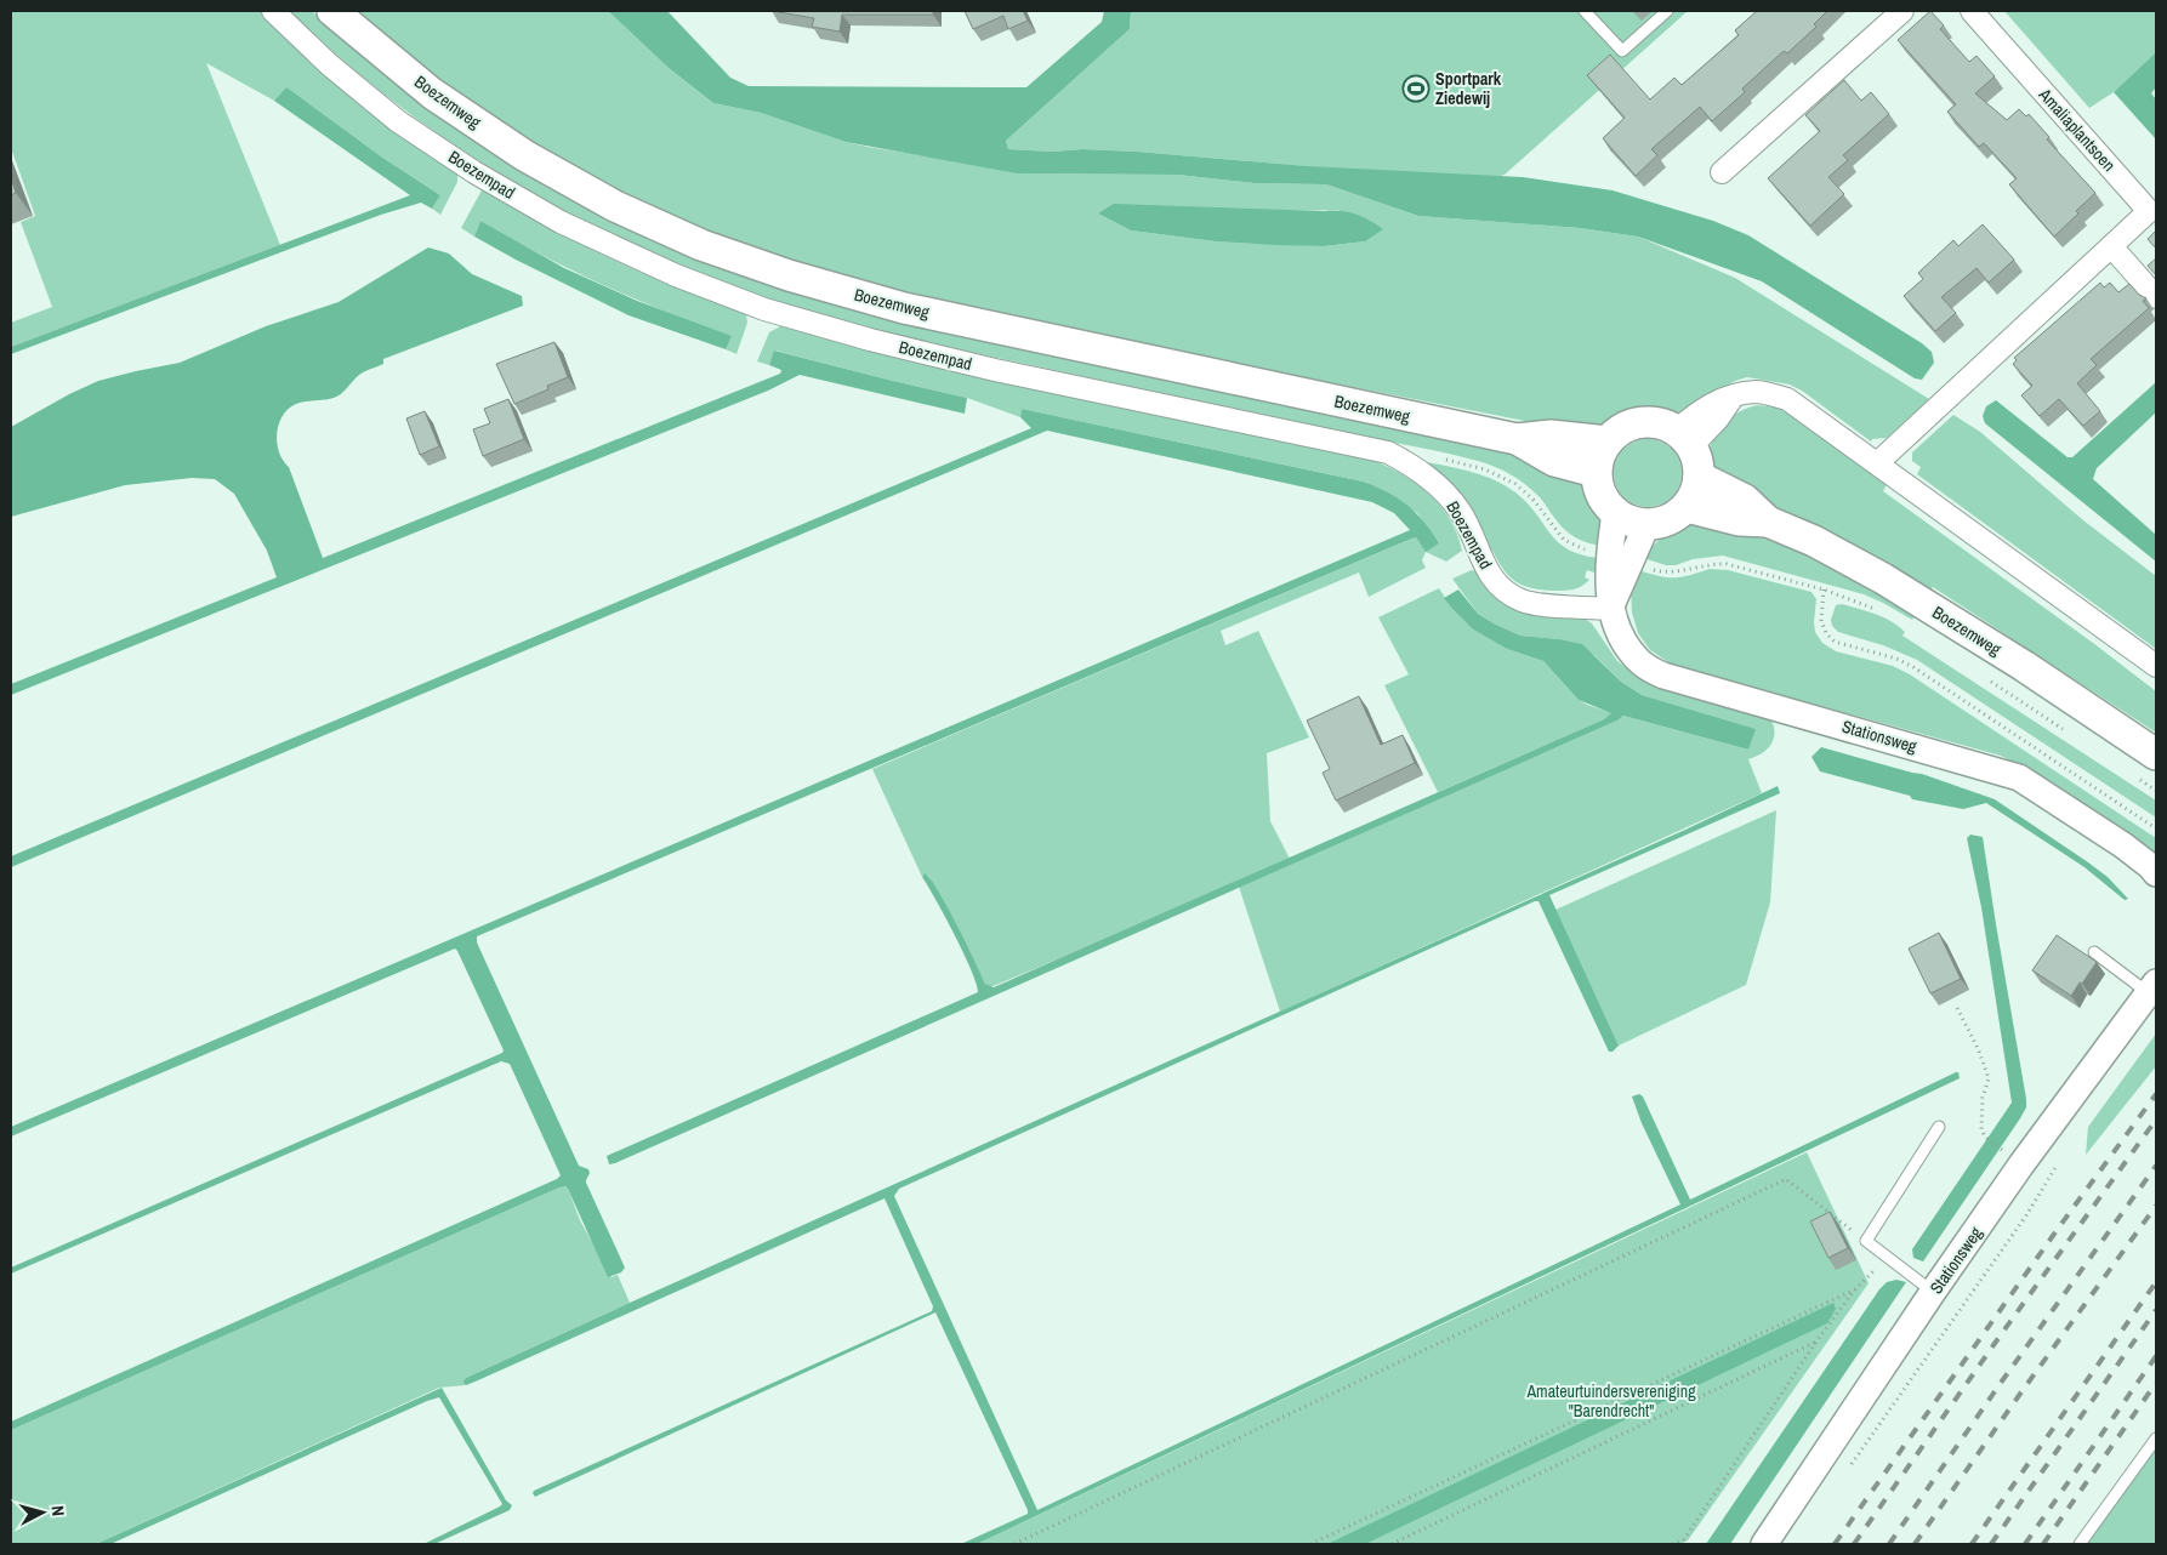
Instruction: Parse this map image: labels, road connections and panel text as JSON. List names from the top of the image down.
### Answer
{
  "streets": {
    "main road": ["Boezemweg"],
    "street": ["Amaliaplantsoen", "Boezempad", "Stationsweg"]
  },
  "crossings": [
    ["Boezemweg", "Stationsweg"],
    ["Boezempad", "Stationsweg"]
  ],
  "parks": ["Amateurtuindersvereniging \"Barendrecht\""],
  "places": {
    "sports": ["Sportpark Ziedewij"]
  },
  "north": "right"
}
